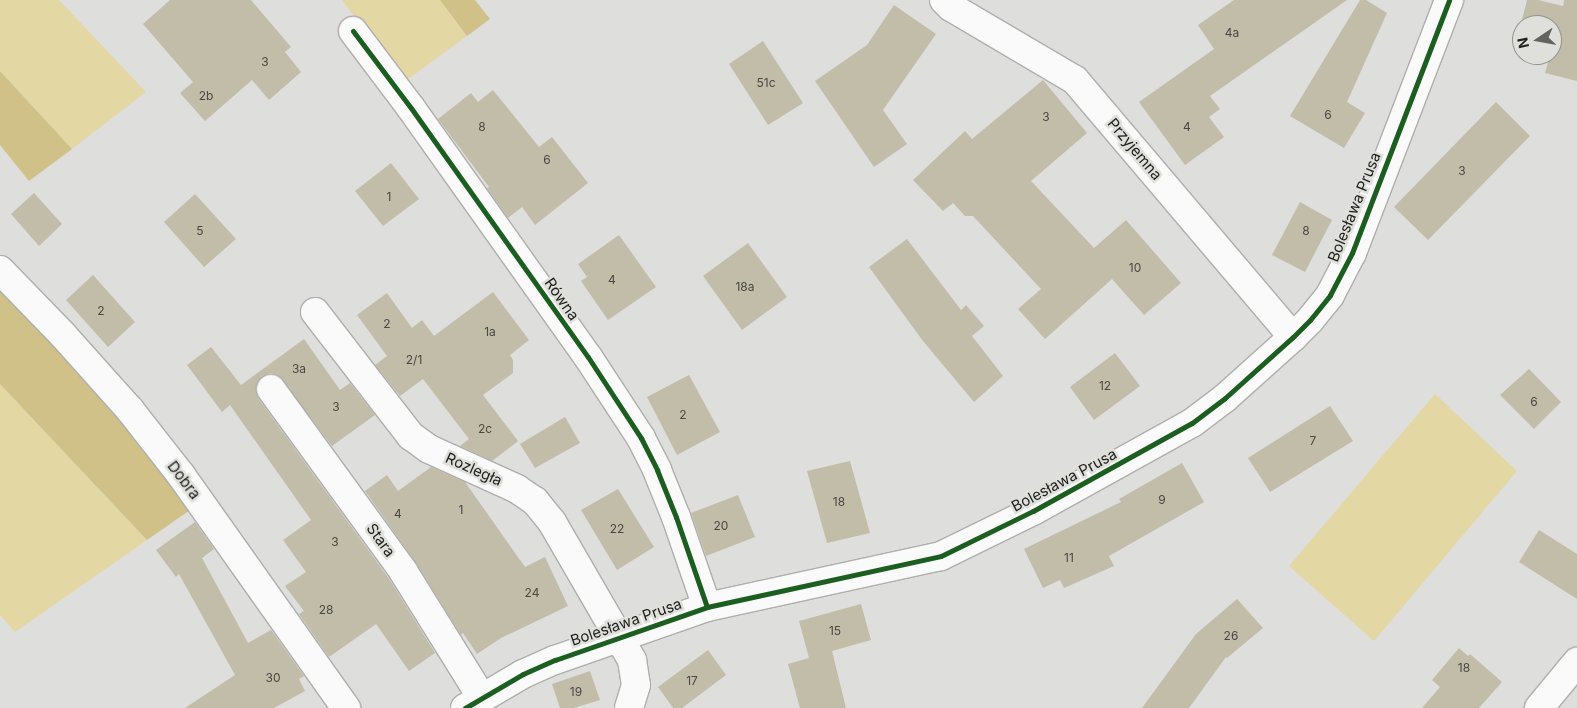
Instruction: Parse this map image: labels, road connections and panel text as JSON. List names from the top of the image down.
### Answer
{
  "streets": {
    "street": [
      "Przyjemna",
      "Bolesława Prusa",
      "Równa",
      "Rozległa",
      "Dobra",
      "Stara"
    ]
  },
  "crossings": [
    ["Przyjemna", "Bolesława Prusa"],
    ["Bolesława Prusa", "Równa"],
    ["Bolesława Prusa", "Rozległa"],
    ["Bolesława Prusa", "Stara"]
  ],
  "house_numbers": [
    "4a",
    "3",
    "51c",
    "2b",
    "6",
    "3",
    "8",
    "4",
    "6",
    "3",
    "1",
    "5",
    "8",
    "10",
    "4",
    "18a",
    "2",
    "2",
    "1a",
    "2/1",
    "3a",
    "12",
    "6",
    "3",
    "2",
    "2c",
    "7",
    "9",
    "18",
    "1",
    "4",
    "20",
    "22",
    "3",
    "11",
    "24",
    "28",
    "15",
    "26",
    "18",
    "30",
    "17",
    "19"
  ],
  "north": "left"
}
